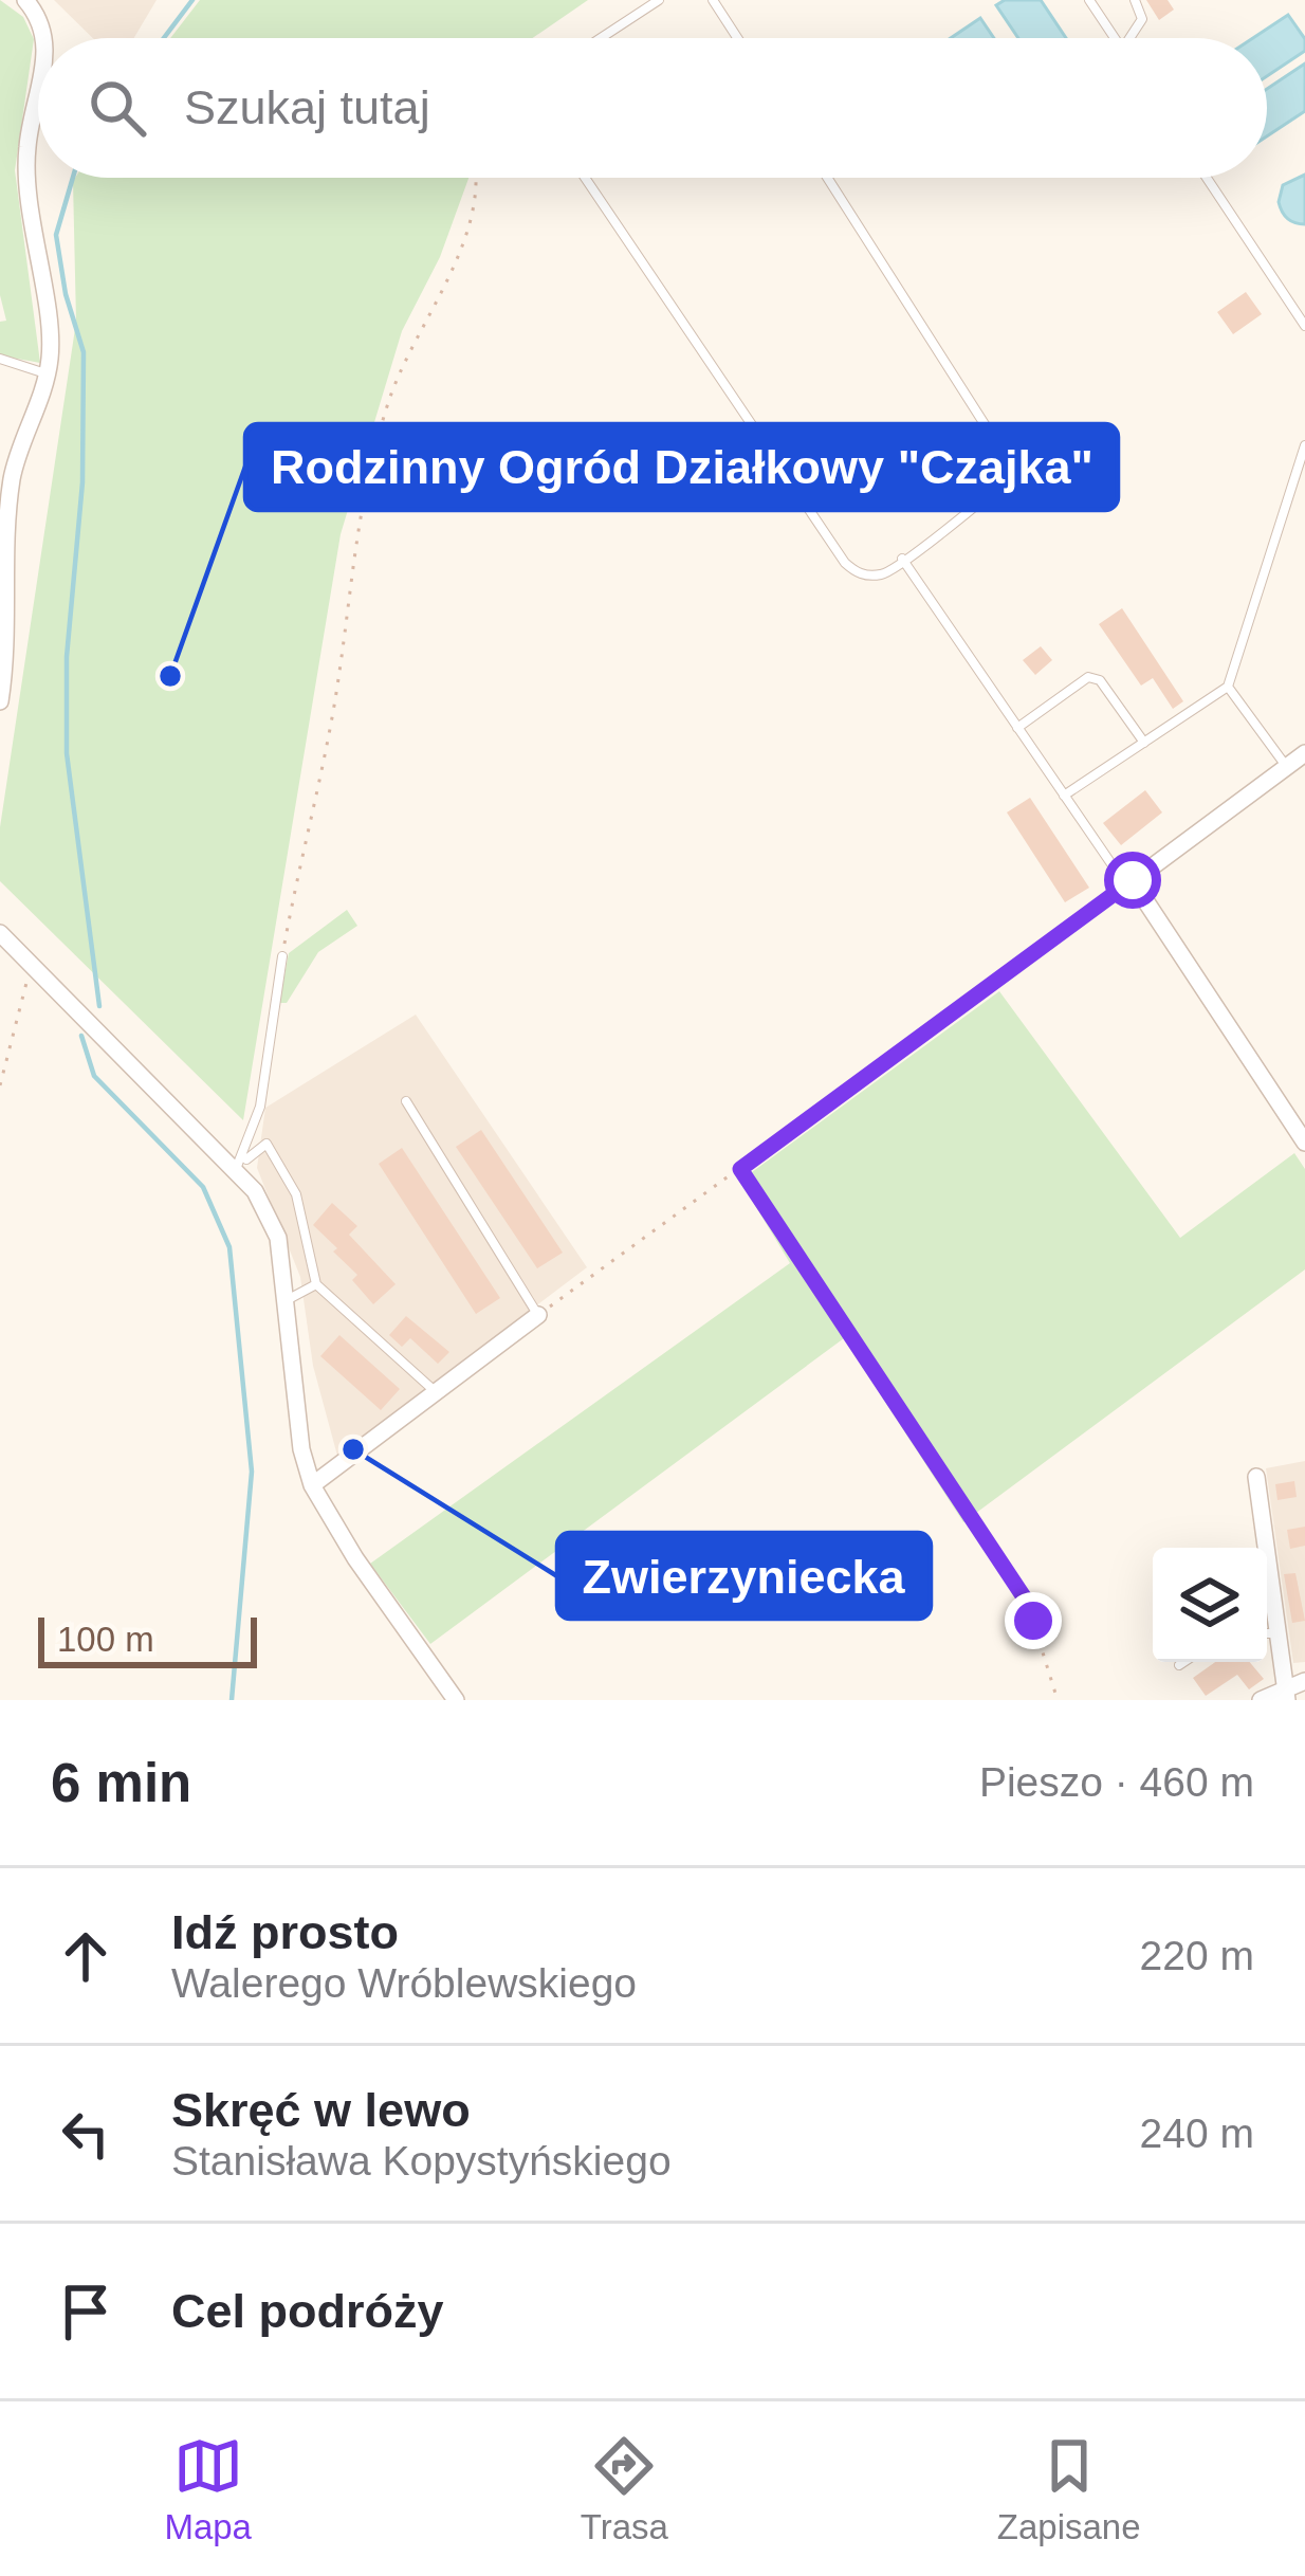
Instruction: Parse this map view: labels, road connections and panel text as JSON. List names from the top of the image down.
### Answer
{
  "places": ["Rodzinny Ogród Działkowy \"Czajka\"", "Zwierzyniecka"],
  "scale_bar": "100 m",
  "page": {
    "search": "Szukaj tutaj",
    "scale": "100 m",
    "heading": ["6 min", "Pieszo · 460 m"],
    "list": [
      ["Idź prosto", "Walerego Wróblewskiego", "220 m"],
      ["Skręć w lewo", "Stanisława Kopystyńskiego", "240 m"],
      "Cel podróży"
    ],
    "nav": ["Mapa", "Trasa", "Zapisane"]
  }
}
